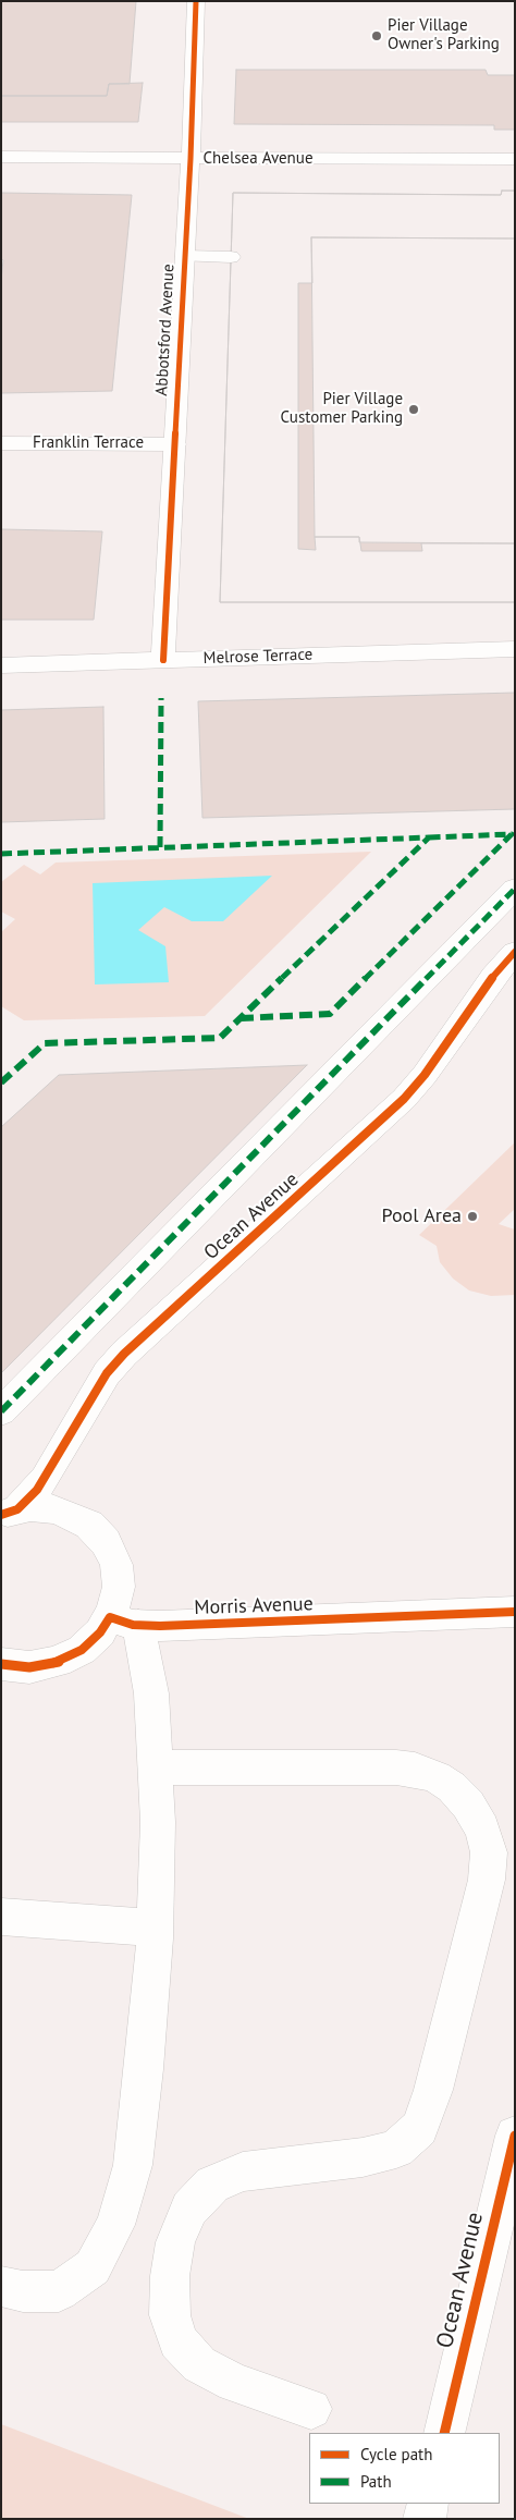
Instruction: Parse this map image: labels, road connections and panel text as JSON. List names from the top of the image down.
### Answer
{
  "streets": {
    "street": [
      "Chelsea Avenue",
      "Abbotsford Avenue",
      "Franklin Terrace",
      "Melrose Terrace",
      "Ocean Avenue",
      "Morris Avenue"
    ]
  },
  "crossings": [
    ["Chelsea Avenue", "Abbotsford Avenue"],
    ["Abbotsford Avenue", "Franklin Terrace"],
    ["Abbotsford Avenue", "Melrose Terrace"]
  ],
  "places": ["Pier Village Owner's Parking", "Pier Village Customer Parking", "Pool Area"],
  "legend": ["Cycle path", "Path"]
}
